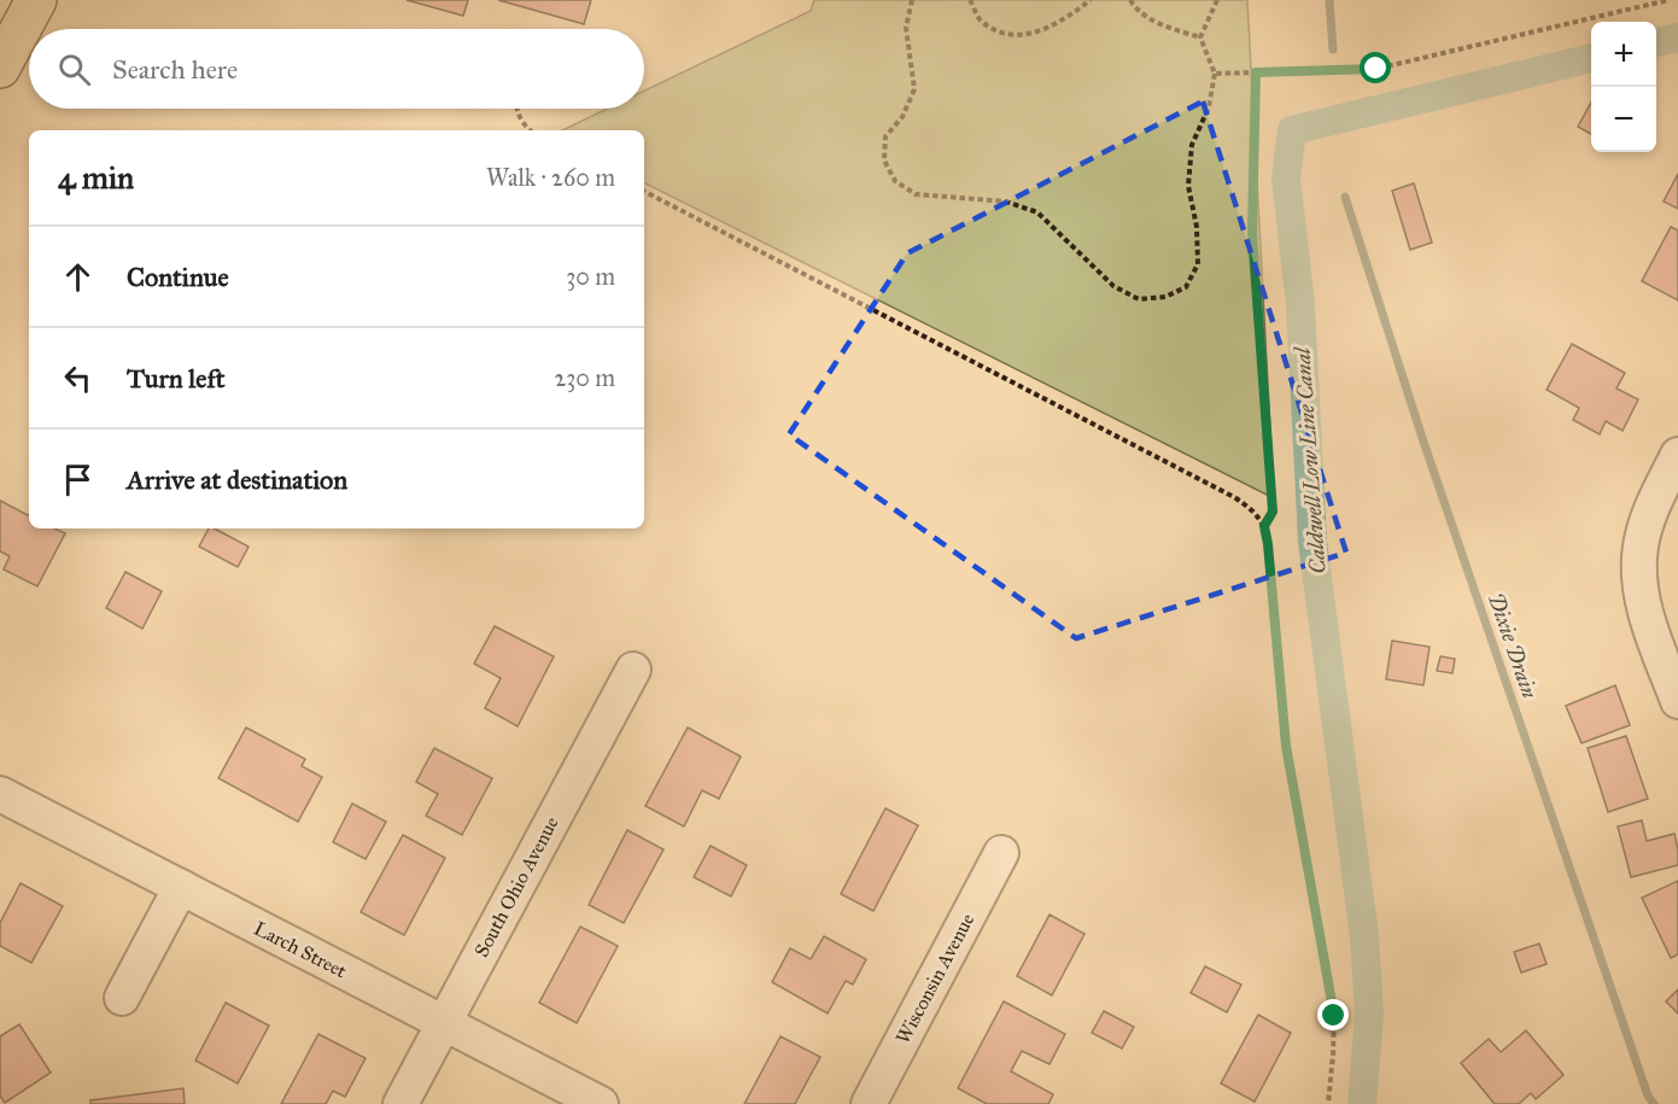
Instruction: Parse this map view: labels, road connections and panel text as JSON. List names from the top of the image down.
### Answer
{
  "streets": {
    "street": ["South Ohio Avenue", "Larch Street", "Wisconsin Avenue"]
  },
  "crossings": [
    ["South Ohio Avenue", "Larch Street"]
  ],
  "water": ["Caldwell Low Line Canal", "Dixie Drain"],
  "page": {
    "map_buttons": ["+", "−"],
    "search": "Search here",
    "heading": ["4 min", "Walk · 260 m"],
    "list": [
      ["Continue", "30 m"],
      ["Turn left", "230 m"],
      "Arrive at destination"
    ]
  }
}
